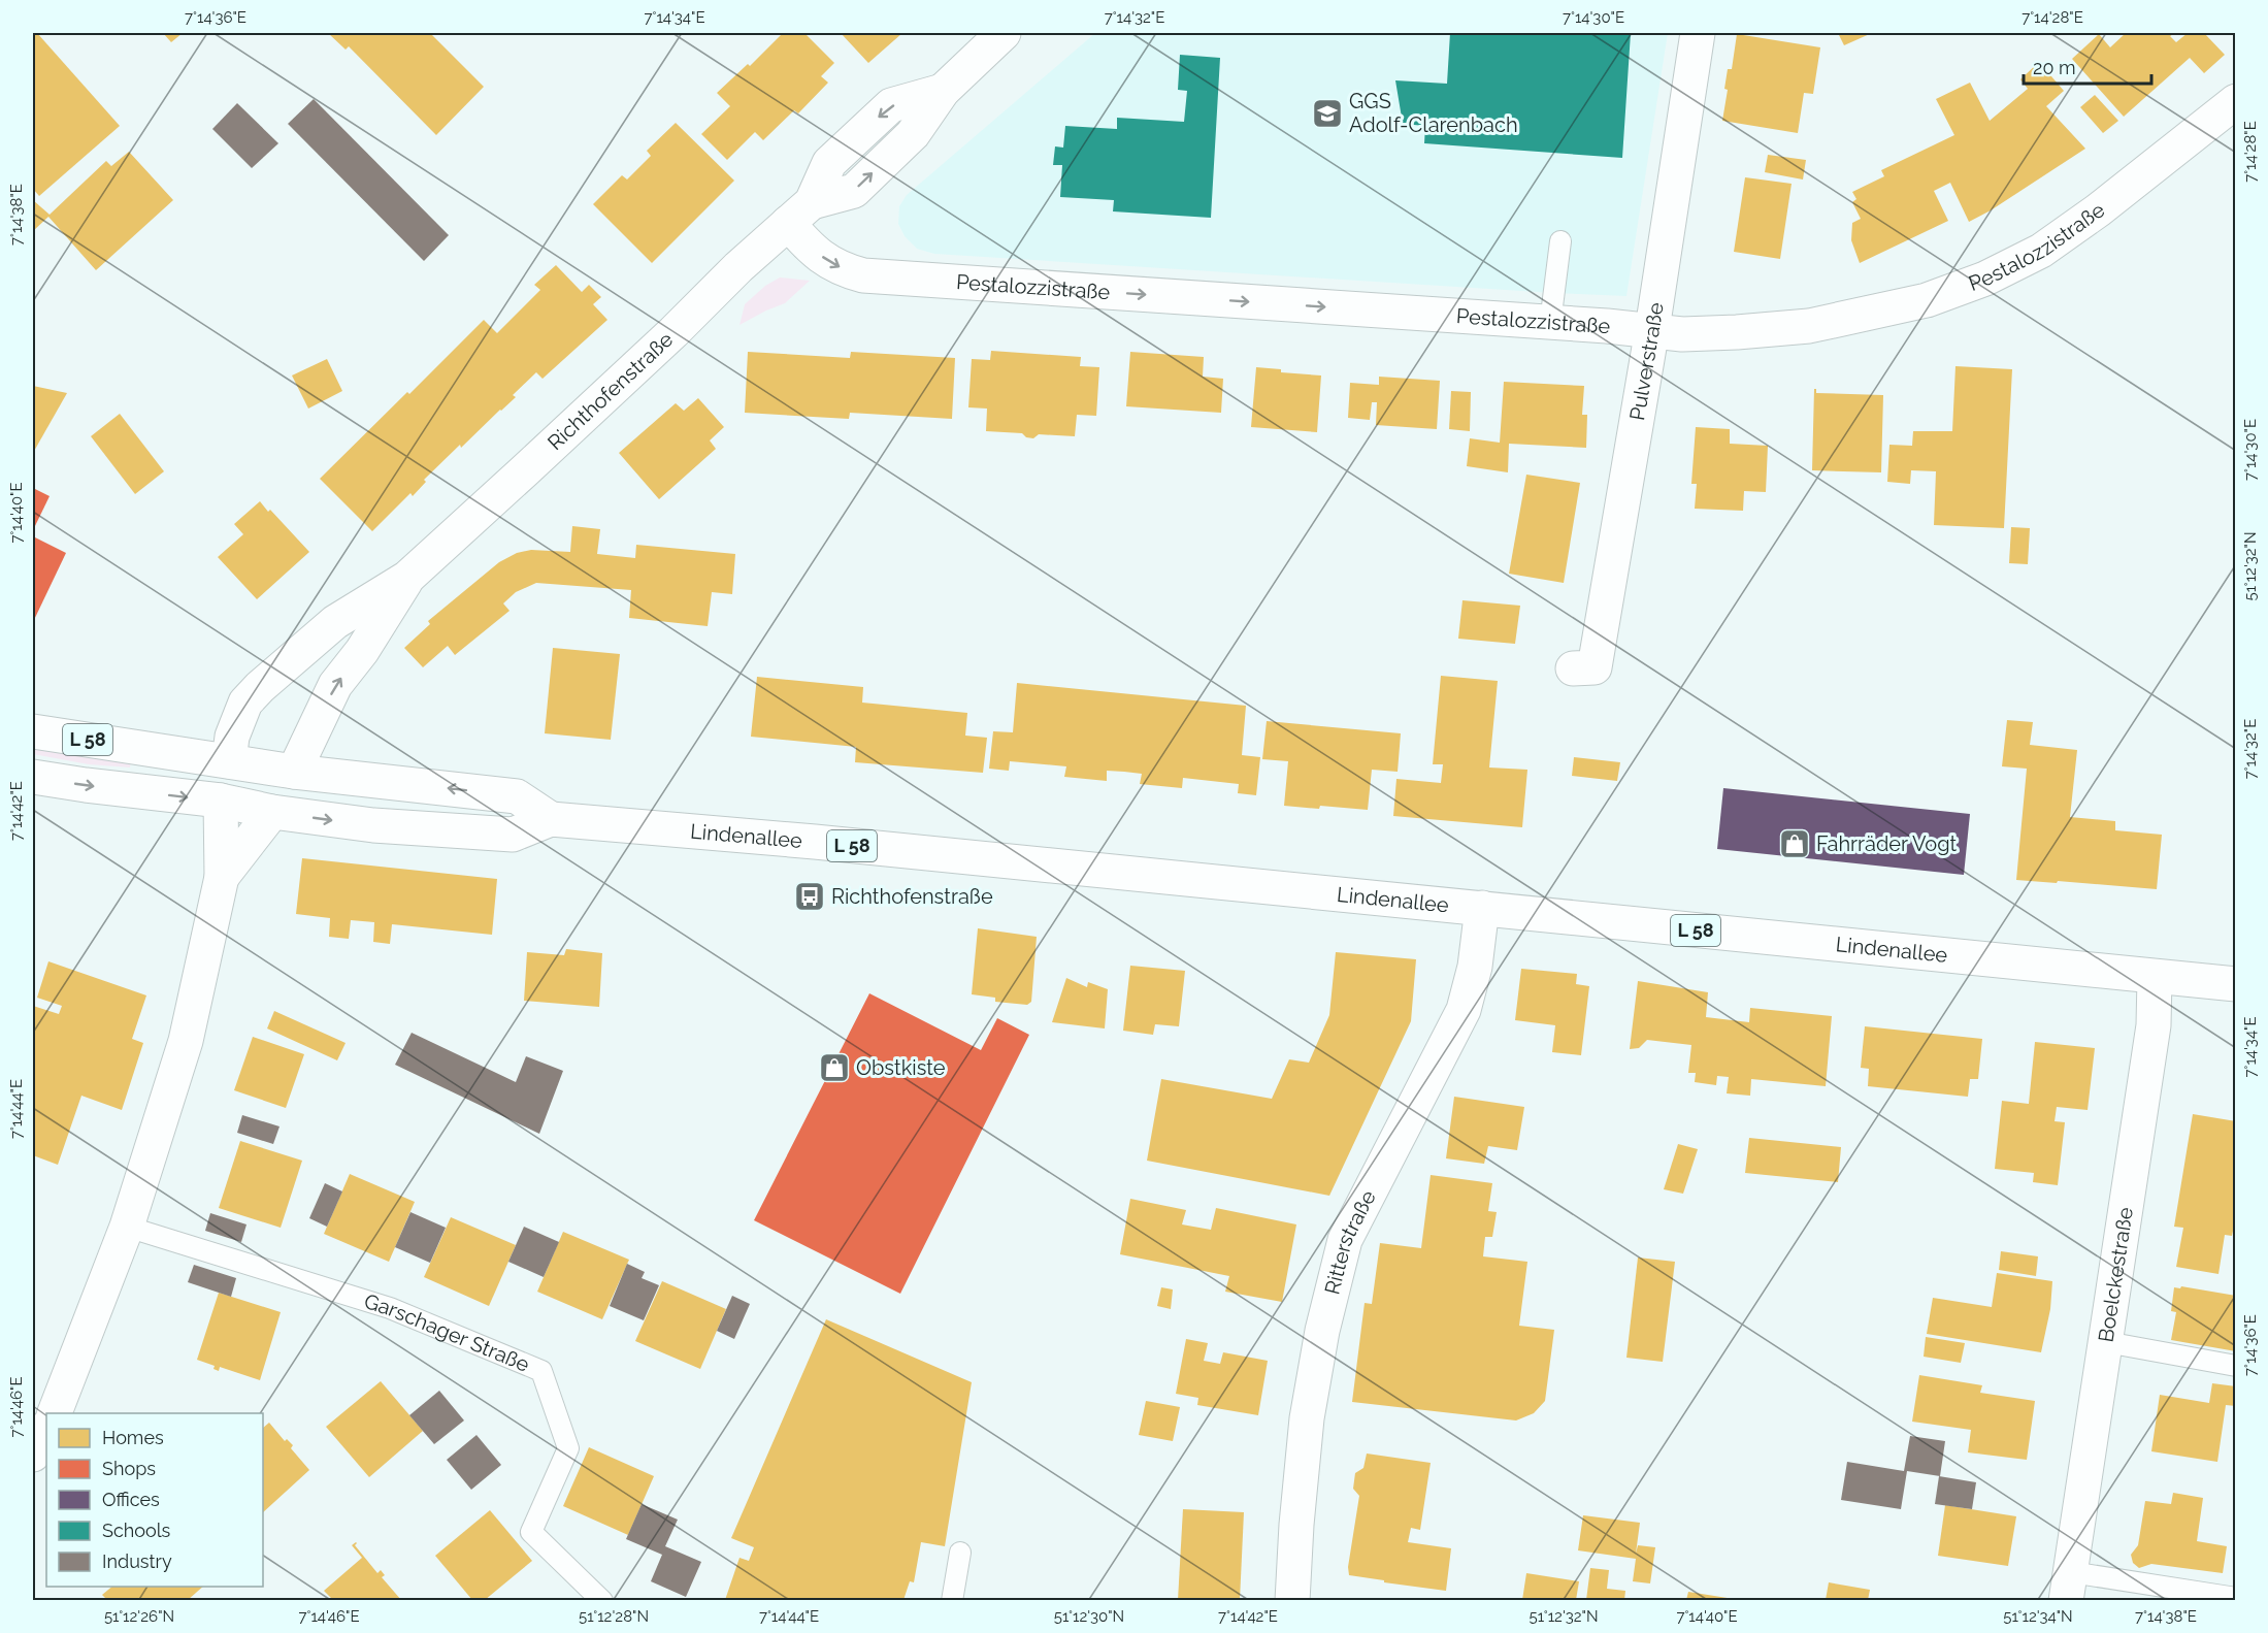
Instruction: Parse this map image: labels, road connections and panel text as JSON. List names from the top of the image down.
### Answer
{
  "streets": {
    "street": [
      "Pestalozzistraße",
      "Pulverstraße",
      "Richthofenstraße",
      "L 58",
      "Lindenallee",
      "Ritterstraße",
      "Boelckestraße"
    ],
    "lane": ["Garschager Straße"]
  },
  "crossings": [
    ["Pestalozzistraße", "Pulverstraße"],
    ["Pestalozzistraße", "Richthofenstraße"],
    ["Richthofenstraße", "L 58"],
    ["Richthofenstraße", "Lindenallee"],
    ["L 58", "Lindenallee"],
    ["Lindenallee", "Ritterstraße"],
    ["Lindenallee", "Boelckestraße"]
  ],
  "one_way": ["Pestalozzistraße"],
  "places": {
    "school or university": ["GGS Adolf-Clarenbach"],
    "shop": ["Fahrräder Vogt", "Obstkiste"],
    "bus stop": ["Richthofenstraße"]
  },
  "legend": [
    "Homes",
    "Shops",
    "Offices",
    "Schools",
    "Industry"
  ],
  "scale_bar": "20 m",
  "coordinates": [
    "7°14'36\"E",
    "7°14'34\"E",
    "7°14'32\"E",
    "7°14'30\"E",
    "7°14'28\"E",
    "7°14'38\"E",
    "7°14'40\"E",
    "51°12'32\"N",
    "7°14'42\"E",
    "7°14'44\"E",
    "7°14'46\"E",
    "51°12'26\"N",
    "51°12'28\"N",
    "51°12'30\"N",
    "51°12'34\"N"
  ]
}
